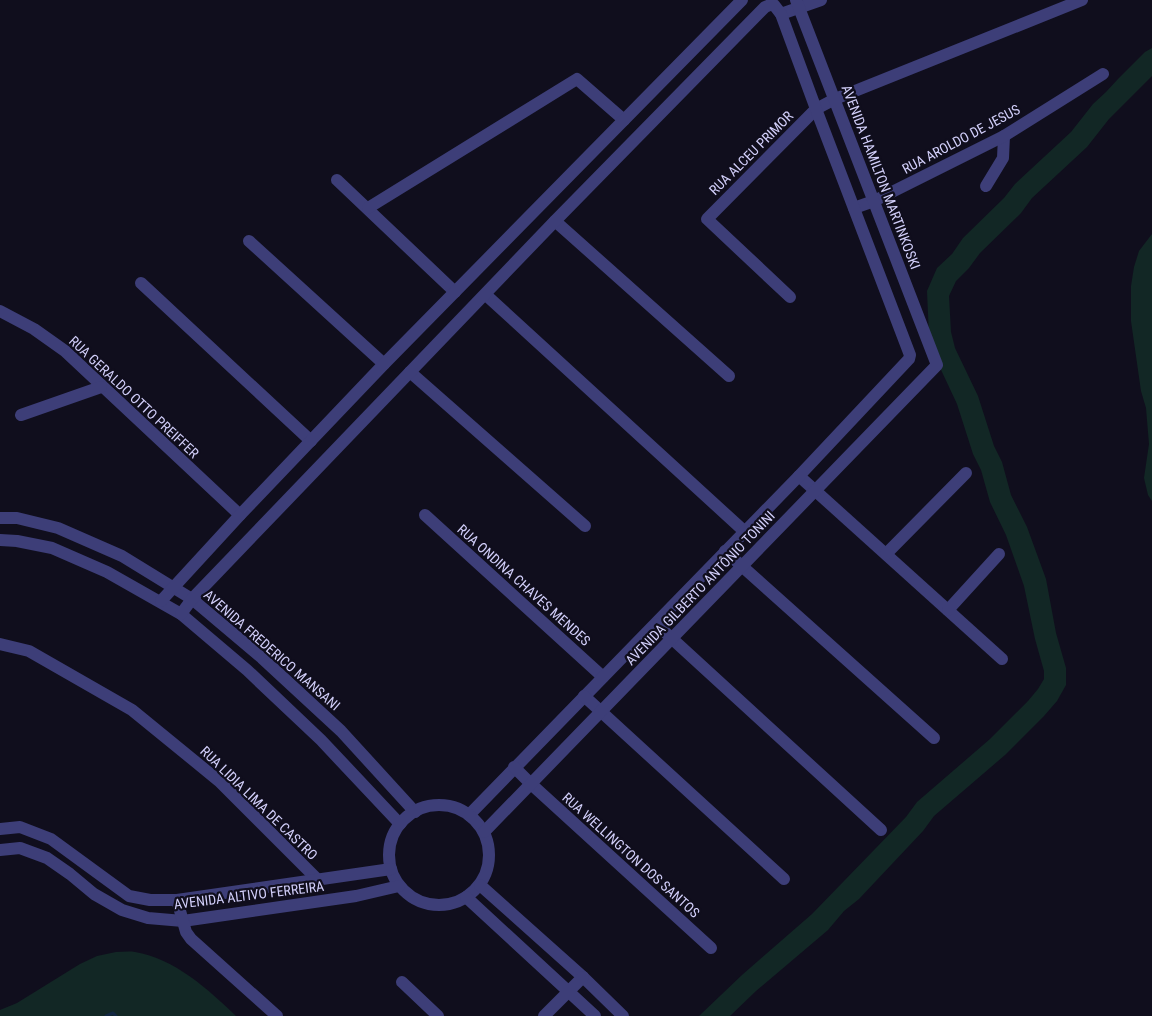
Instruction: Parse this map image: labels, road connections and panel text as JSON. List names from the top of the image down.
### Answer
{
  "streets": {
    "street": [
      "RUA AROLDO DE JESUS",
      "RUA ALCEU PRIMOR",
      "AVENIDA HAMILTON MARTINKOSKI",
      "RUA GERALDO OTTO PREIFFER",
      "RUA ONDINA CHAVES MENDES",
      "AVENIDA GILBERTO ANTÔNIO TONINI",
      "AVENIDA FREDERICO MANSANI",
      "RUA LIDIA LIMA DE CASTRO",
      "RUA WELLINGTON DOS SANTOS",
      "AVENIDA ALTIVO FERREIRA"
    ]
  },
  "crossings": [
    ["RUA AROLDO DE JESUS", "AVENIDA HAMILTON MARTINKOSKI"],
    ["RUA AROLDO DE JESUS", "AVENIDA GILBERTO ANTÔNIO TONINI"],
    ["RUA ALCEU PRIMOR", "AVENIDA HAMILTON MARTINKOSKI"],
    ["AVENIDA HAMILTON MARTINKOSKI", "AVENIDA GILBERTO ANTÔNIO TONINI"],
    ["RUA ONDINA CHAVES MENDES", "AVENIDA GILBERTO ANTÔNIO TONINI"],
    ["AVENIDA GILBERTO ANTÔNIO TONINI", "AVENIDA FREDERICO MANSANI"],
    ["AVENIDA GILBERTO ANTÔNIO TONINI", "RUA WELLINGTON DOS SANTOS"],
    ["AVENIDA GILBERTO ANTÔNIO TONINI", "AVENIDA ALTIVO FERREIRA"],
    ["AVENIDA FREDERICO MANSANI", "AVENIDA ALTIVO FERREIRA"],
    ["RUA LIDIA LIMA DE CASTRO", "AVENIDA ALTIVO FERREIRA"]
  ]
}
